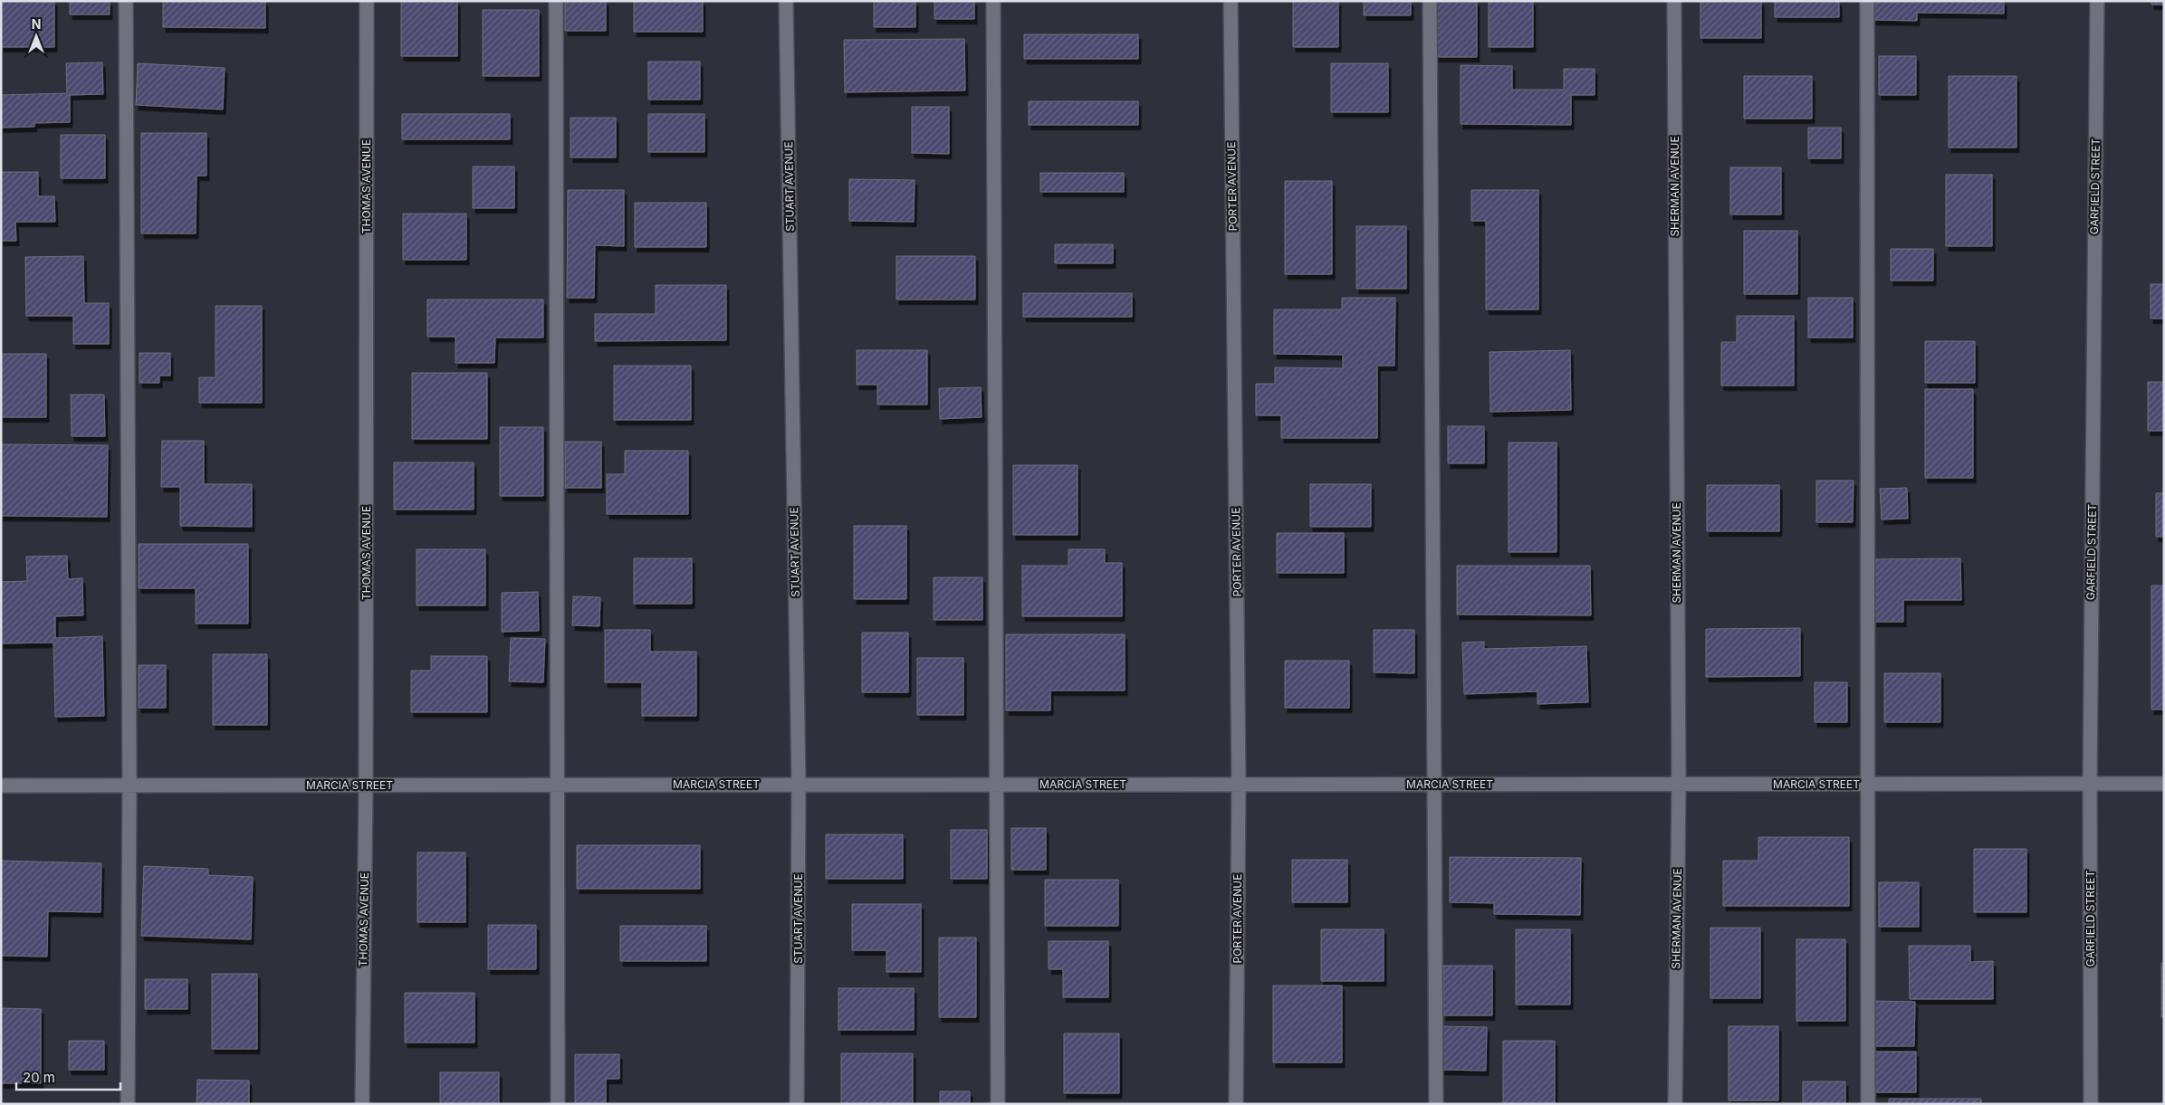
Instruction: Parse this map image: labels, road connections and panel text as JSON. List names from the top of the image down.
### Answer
{
  "streets": {
    "street": [
      "THOMAS AVENUE",
      "STUART AVENUE",
      "PORTER AVENUE",
      "SHERMAN AVENUE",
      "GARFIELD STREET",
      "MARCIA STREET"
    ]
  },
  "crossings": [
    ["THOMAS AVENUE", "MARCIA STREET"],
    ["STUART AVENUE", "MARCIA STREET"],
    ["PORTER AVENUE", "MARCIA STREET"],
    ["SHERMAN AVENUE", "MARCIA STREET"],
    ["GARFIELD STREET", "MARCIA STREET"]
  ],
  "scale_bar": "20 m",
  "north": "top"
}
